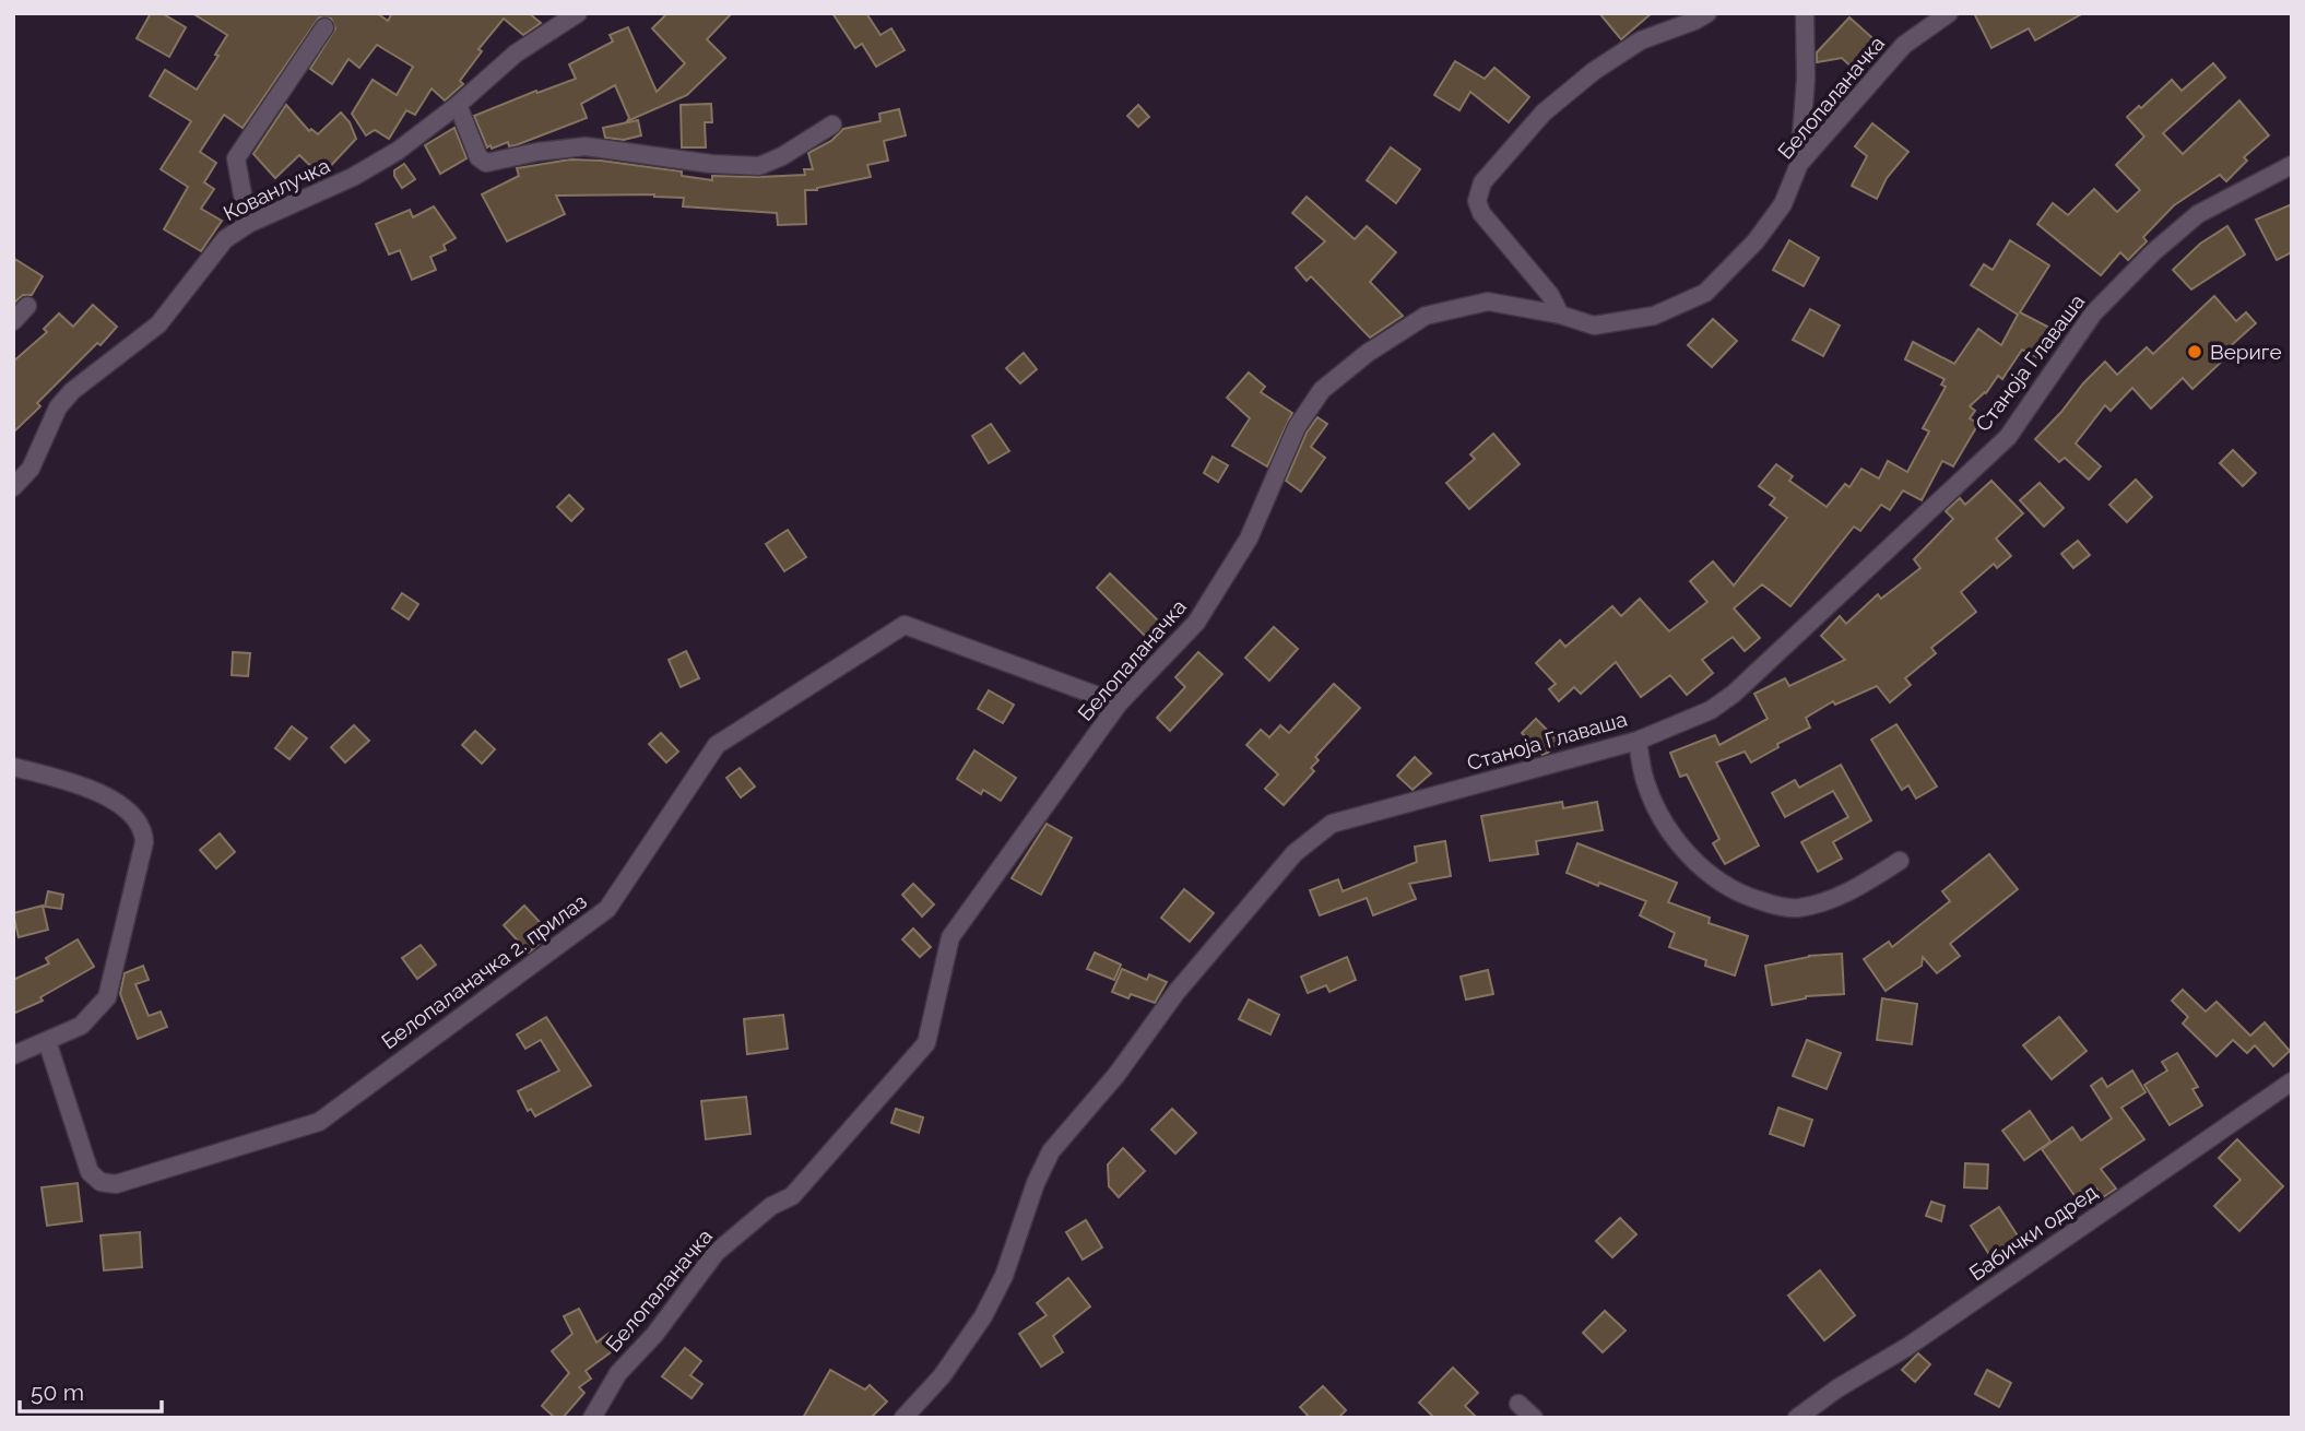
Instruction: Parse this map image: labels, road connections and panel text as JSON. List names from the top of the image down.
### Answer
{
  "streets": {
    "street": [
      "Белопаланачка",
      "Кованлучка",
      "Станоја Главаша",
      "Белопаланачка 2. прилаз",
      "Бабички одред"
    ]
  },
  "crossings": [
    ["Белопаланачка", "Белопаланачка 2. прилаз"]
  ],
  "places": ["Вериге"],
  "scale_bar": "50 m"
}
